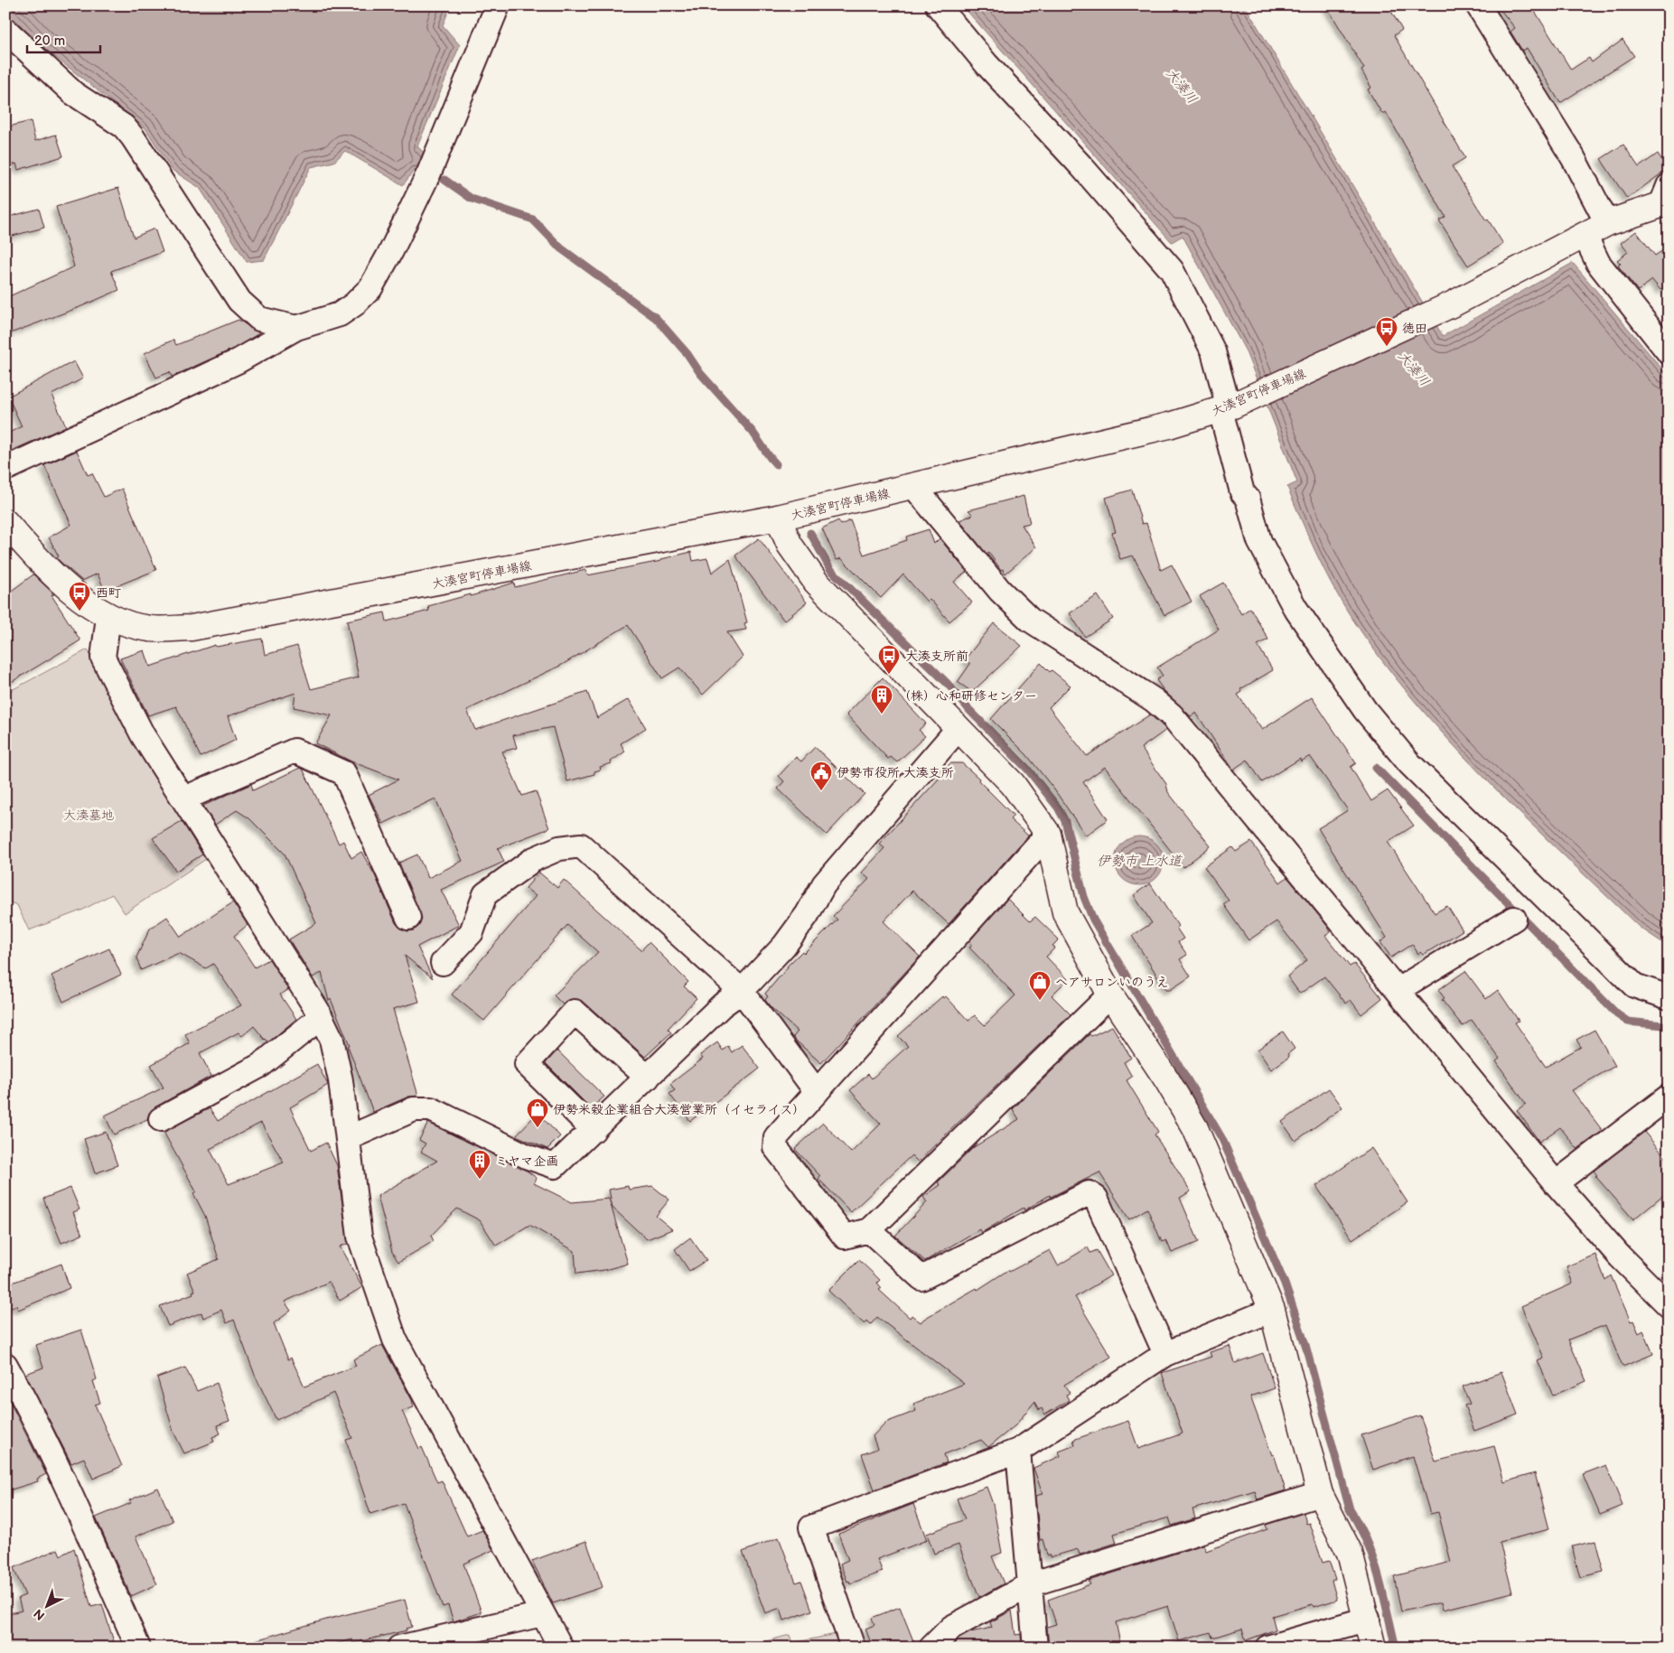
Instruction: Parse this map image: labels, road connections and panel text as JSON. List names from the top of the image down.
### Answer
{
  "streets": {
    "main road": ["大湊宮町停車場線"]
  },
  "water": ["大湊川", "伊勢市 上水道"],
  "parks": ["大湊墓地"],
  "places": {
    "bus stop": ["徳田", "西町", "大湊支所前"],
    "building": ["（株）心和研修センター", "ミヤマ企画"],
    "public building": ["伊勢市役所 大湊支所"],
    "shop": ["ヘアサロンいのうえ", "伊勢米穀企業組合大湊営業所（イセライス）"]
  },
  "scale_bar": "20 m",
  "north": "bottom left"
}
